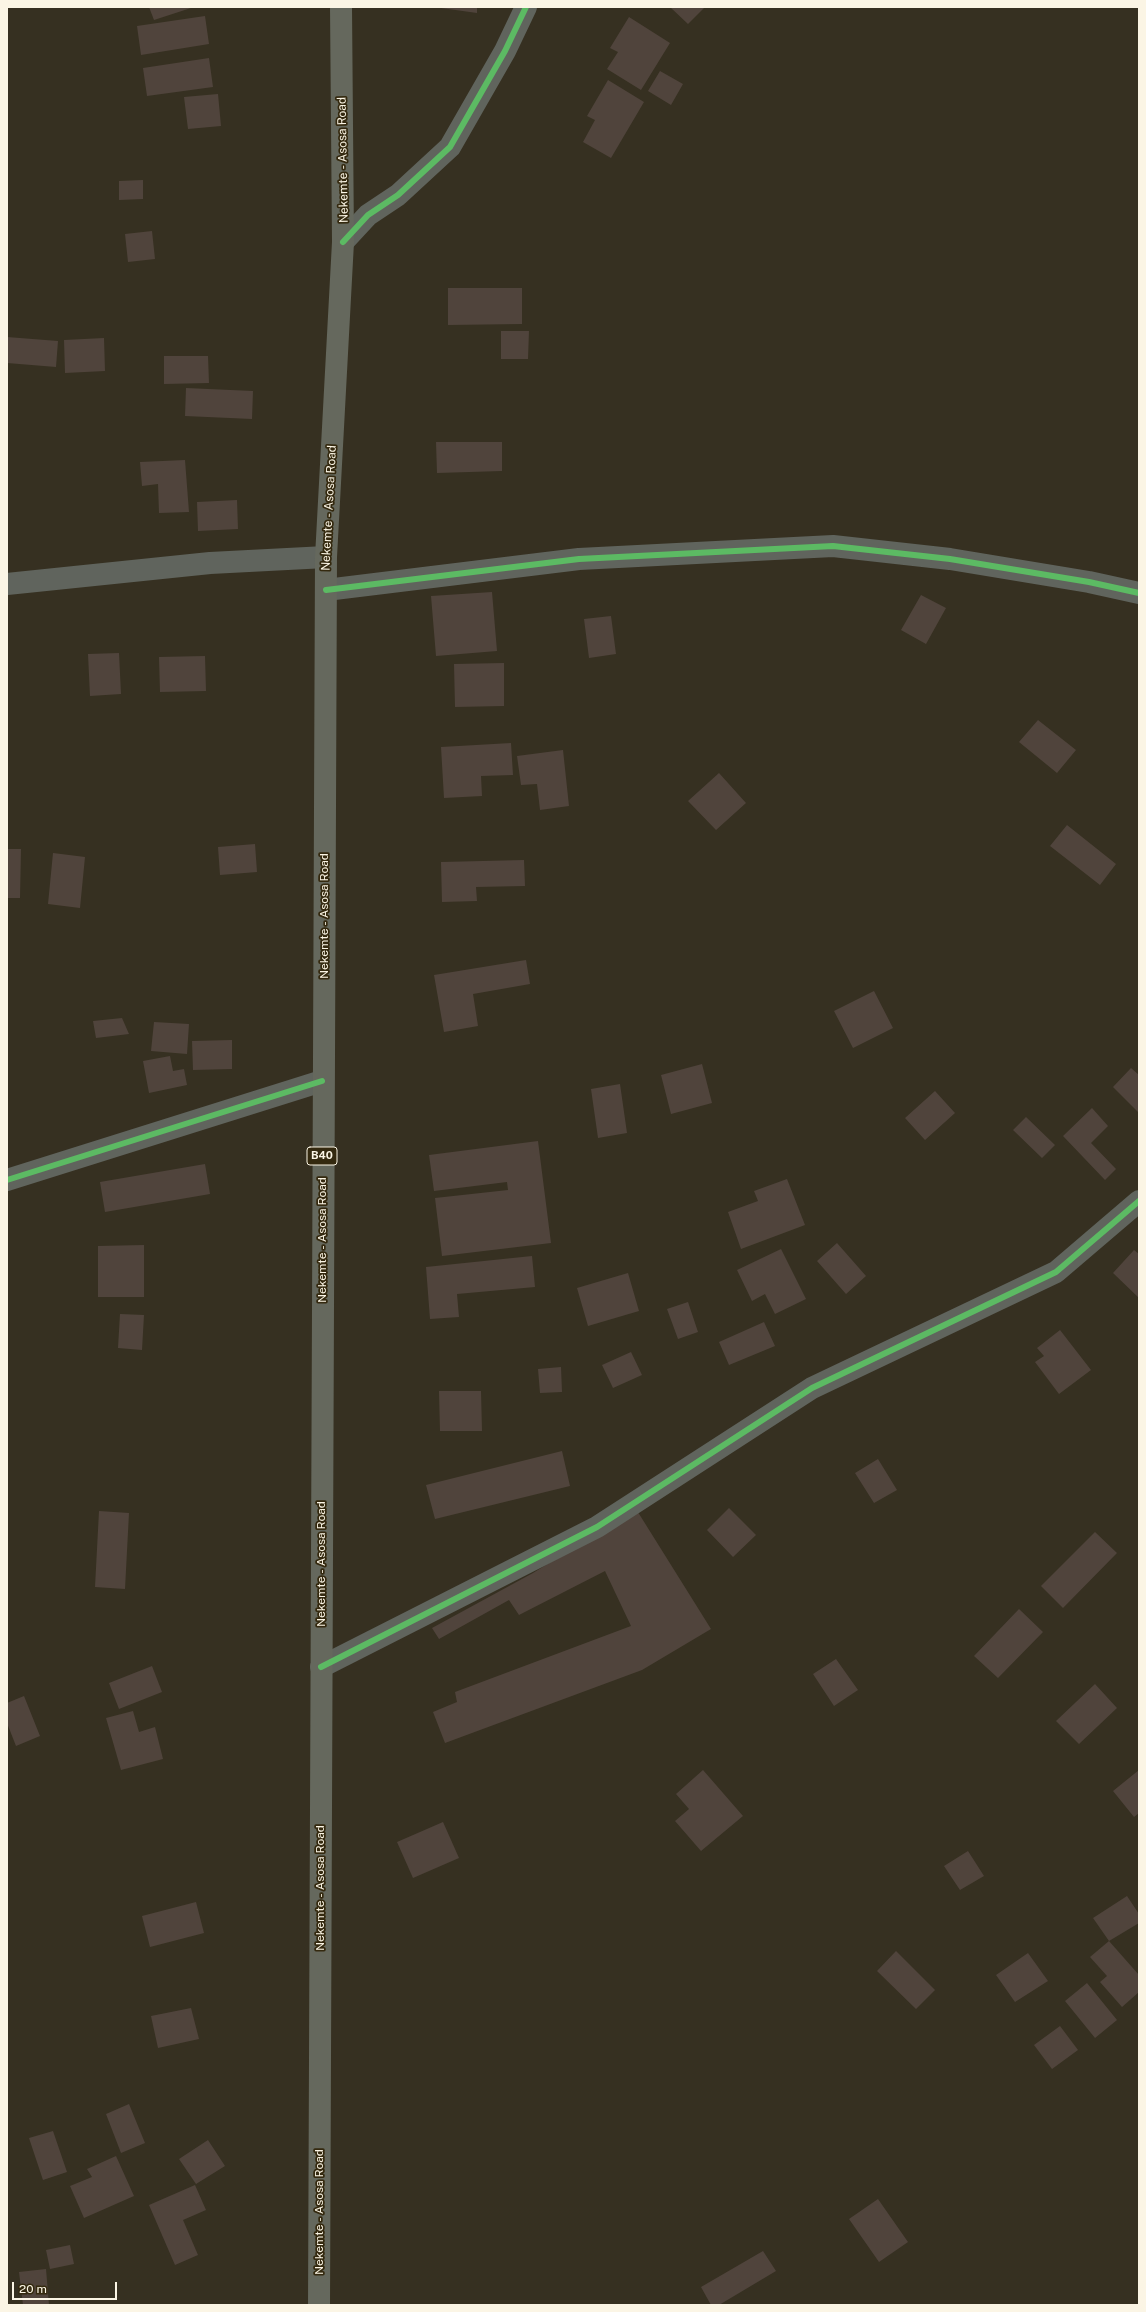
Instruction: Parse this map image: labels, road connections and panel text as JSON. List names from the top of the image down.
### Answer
{
  "streets": {
    "highway": ["Nekemte - Asosa Road", "B40"]
  },
  "scale_bar": "20 m"
}
